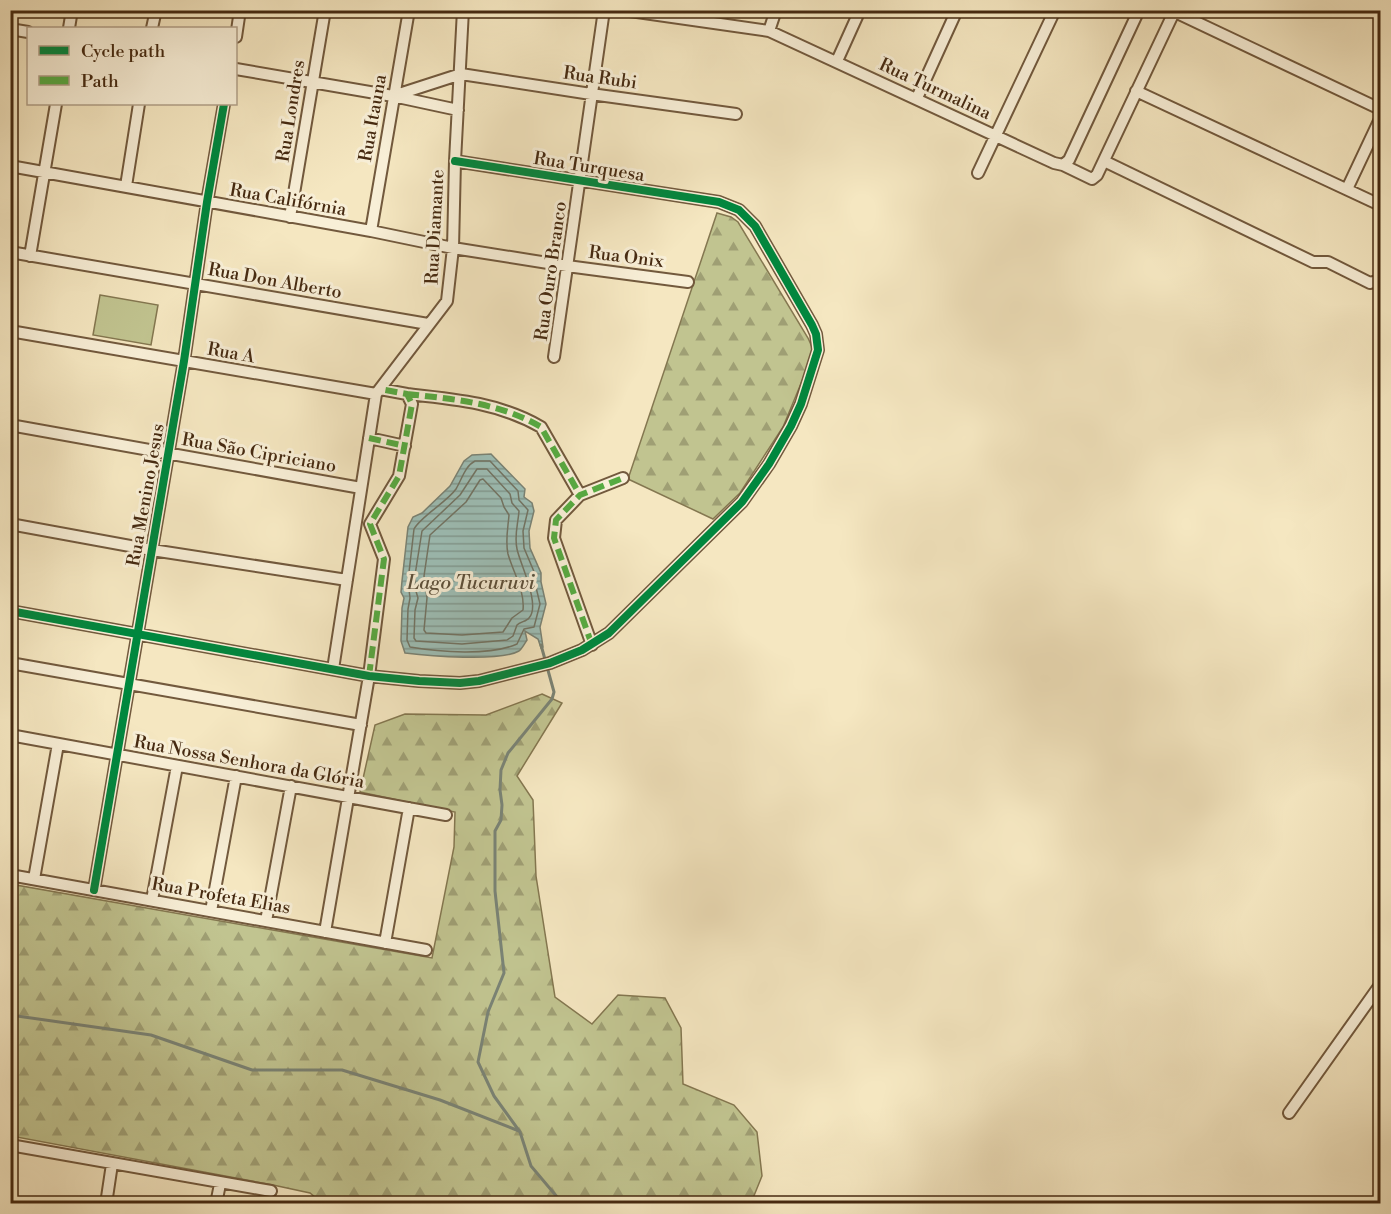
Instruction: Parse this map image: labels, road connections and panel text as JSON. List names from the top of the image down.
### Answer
{
  "streets": {
    "street": [
      "Rua Rubi",
      "Rua Turmalina",
      "Rua Londres",
      "Rua Itauna",
      "Rua Turquesa",
      "Rua Califórnia",
      "Rua Diamante",
      "Rua Onix",
      "Rua Ouro Branco",
      "Rua Don Alberto",
      "Rua A",
      "Rua São Cipriciano",
      "Rua Menino Jesus",
      "Rua Nossa Senhora da Glória",
      "Rua Profeta Elias"
    ]
  },
  "crossings": [
    ["Rua Rubi", "Rua Diamante"],
    ["Rua Rubi", "Rua Ouro Branco"],
    ["Rua Londres", "Rua Califórnia"],
    ["Rua Itauna", "Rua Califórnia"],
    ["Rua Turquesa", "Rua Diamante"],
    ["Rua Turquesa", "Rua Ouro Branco"],
    ["Rua Turquesa", "Rua Menino Jesus"],
    ["Rua Califórnia", "Rua Diamante"],
    ["Rua Califórnia", "Rua Onix"],
    ["Rua Califórnia", "Rua Menino Jesus"],
    ["Rua Diamante", "Rua Onix"],
    ["Rua Diamante", "Rua Don Alberto"],
    ["Rua Diamante", "Rua A"],
    ["Rua Diamante", "Rua São Cipriciano"],
    ["Rua Onix", "Rua Ouro Branco"],
    ["Rua Don Alberto", "Rua Menino Jesus"],
    ["Rua A", "Rua Menino Jesus"],
    ["Rua São Cipriciano", "Rua Menino Jesus"],
    ["Rua Menino Jesus", "Rua Nossa Senhora da Glória"],
    ["Rua Menino Jesus", "Rua Profeta Elias"]
  ],
  "water": ["Lago Tucuruvi"],
  "legend": ["Cycle path", "Path"]
}
